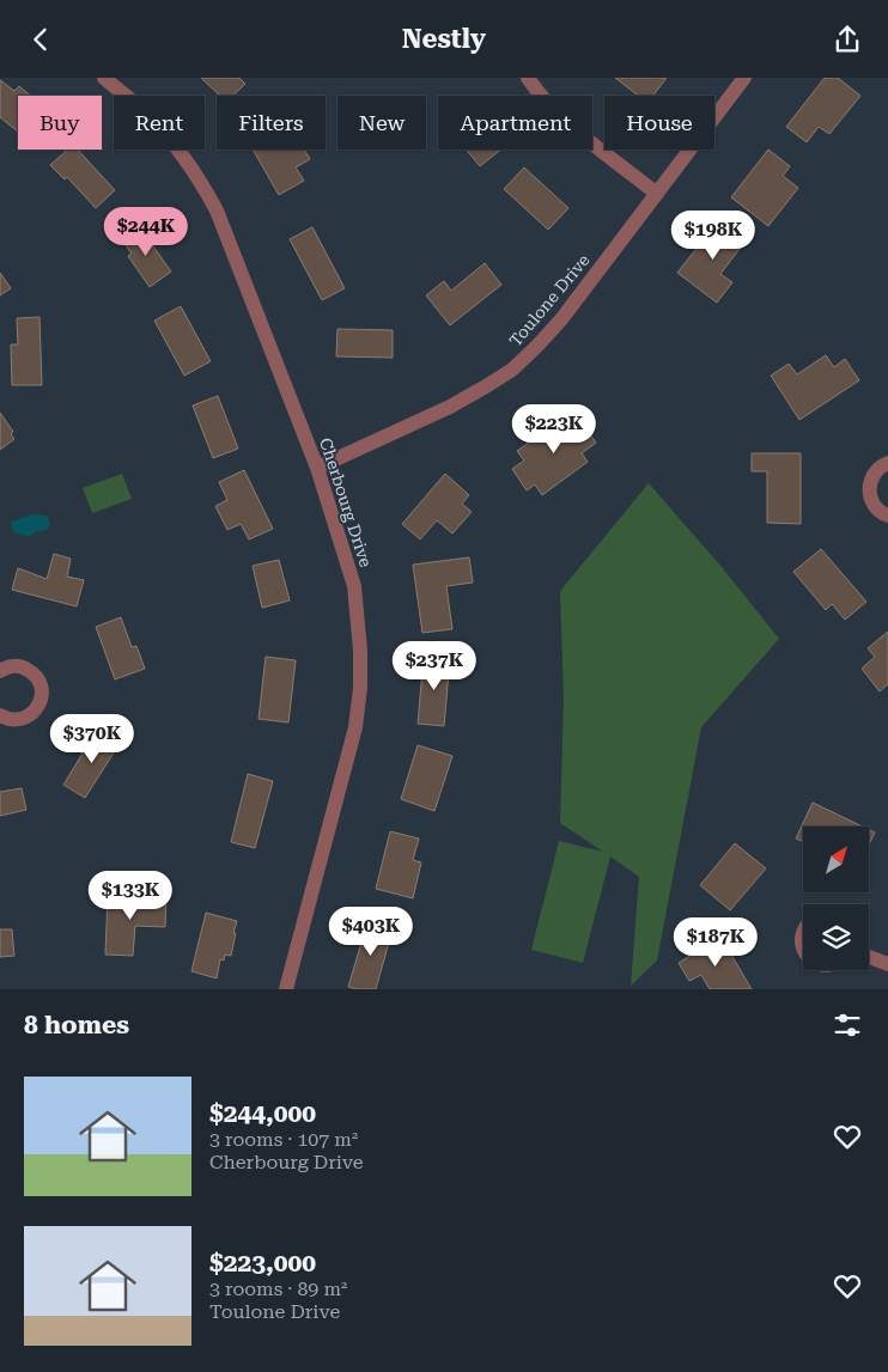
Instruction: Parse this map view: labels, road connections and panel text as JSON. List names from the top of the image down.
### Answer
{
  "streets": {
    "street": ["Toulone Drive", "Cherbourg Drive"]
  },
  "crossings": [
    ["Toulone Drive", "Cherbourg Drive"]
  ],
  "north": "top right",
  "page": {
    "header": "Nestly",
    "chip": [
      "Buy",
      "Rent",
      "Filters",
      "New",
      "Apartment",
      "House"
    ],
    "price": [
      "$244K",
      "$198K",
      "$223K",
      "$237K",
      "$370K",
      "$133K",
      "$403K",
      "$187K"
    ],
    "heading": "8 homes",
    "list": [
      {
        "name": "$244,000",
        "note": "3 rooms · 107 m² · Cherbourg Drive"
      },
      {
        "name": "$223,000",
        "note": "3 rooms · 89 m² · Toulone Drive"
      }
    ]
  }
}
